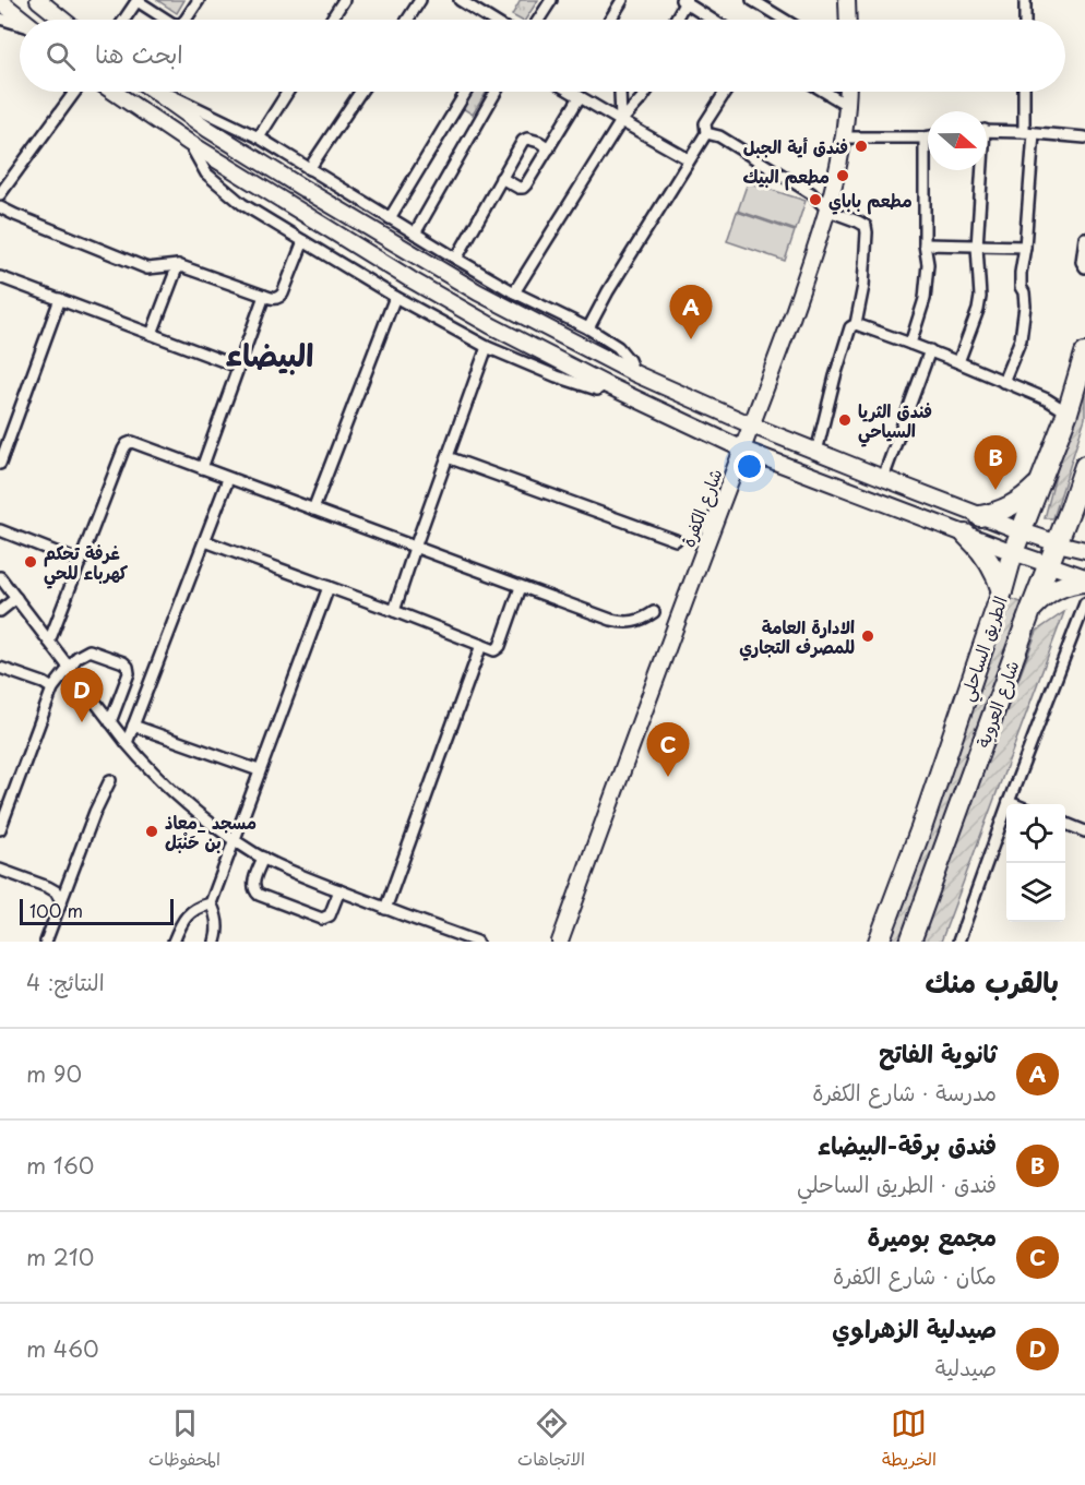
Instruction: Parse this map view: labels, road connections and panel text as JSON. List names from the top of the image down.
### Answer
{
  "streets": {
    "highway": ["الطريق الساحلي", "شارع العروبة"],
    "street": ["شارع الكفرة"]
  },
  "districts": ["البيضاء"],
  "places": [
    "فندق أية الجبل",
    "مطعم البيك",
    "مطعم باباي",
    "فندق الثريا السياحي",
    "غرفة تحكم كهرباء للحي",
    "الادارة العامة للمصرف التجاري",
    "مسجد _معاذ بن حَنْبَل"
  ],
  "scale_bar": "100 m",
  "north": "right",
  "page": {
    "search": "ابحث هنا",
    "pins": [
      "A",
      "B",
      "D",
      "C"
    ],
    "scale": "100 m",
    "heading": ["بالقرب منك", "النتائج: 4"],
    "list": [
      {
        "mark": "A",
        "name": "ثانوية الفاتح",
        "note": "مدرسة · شارع الكفرة",
        "value": "90 m"
      },
      {
        "mark": "B",
        "name": "فندق برقة-البيضاء",
        "note": "فندق · الطريق الساحلي",
        "value": "160 m"
      },
      {
        "mark": "C",
        "name": "مجمع بوميرة",
        "note": "مكان · شارع الكفرة",
        "value": "210 m"
      },
      {
        "mark": "D",
        "name": "صيدلية الزهراوي",
        "note": "صيدلية",
        "value": "460 m"
      }
    ],
    "nav": ["الخريطة", "الاتجاهات", "المحفوظات"]
  }
}
